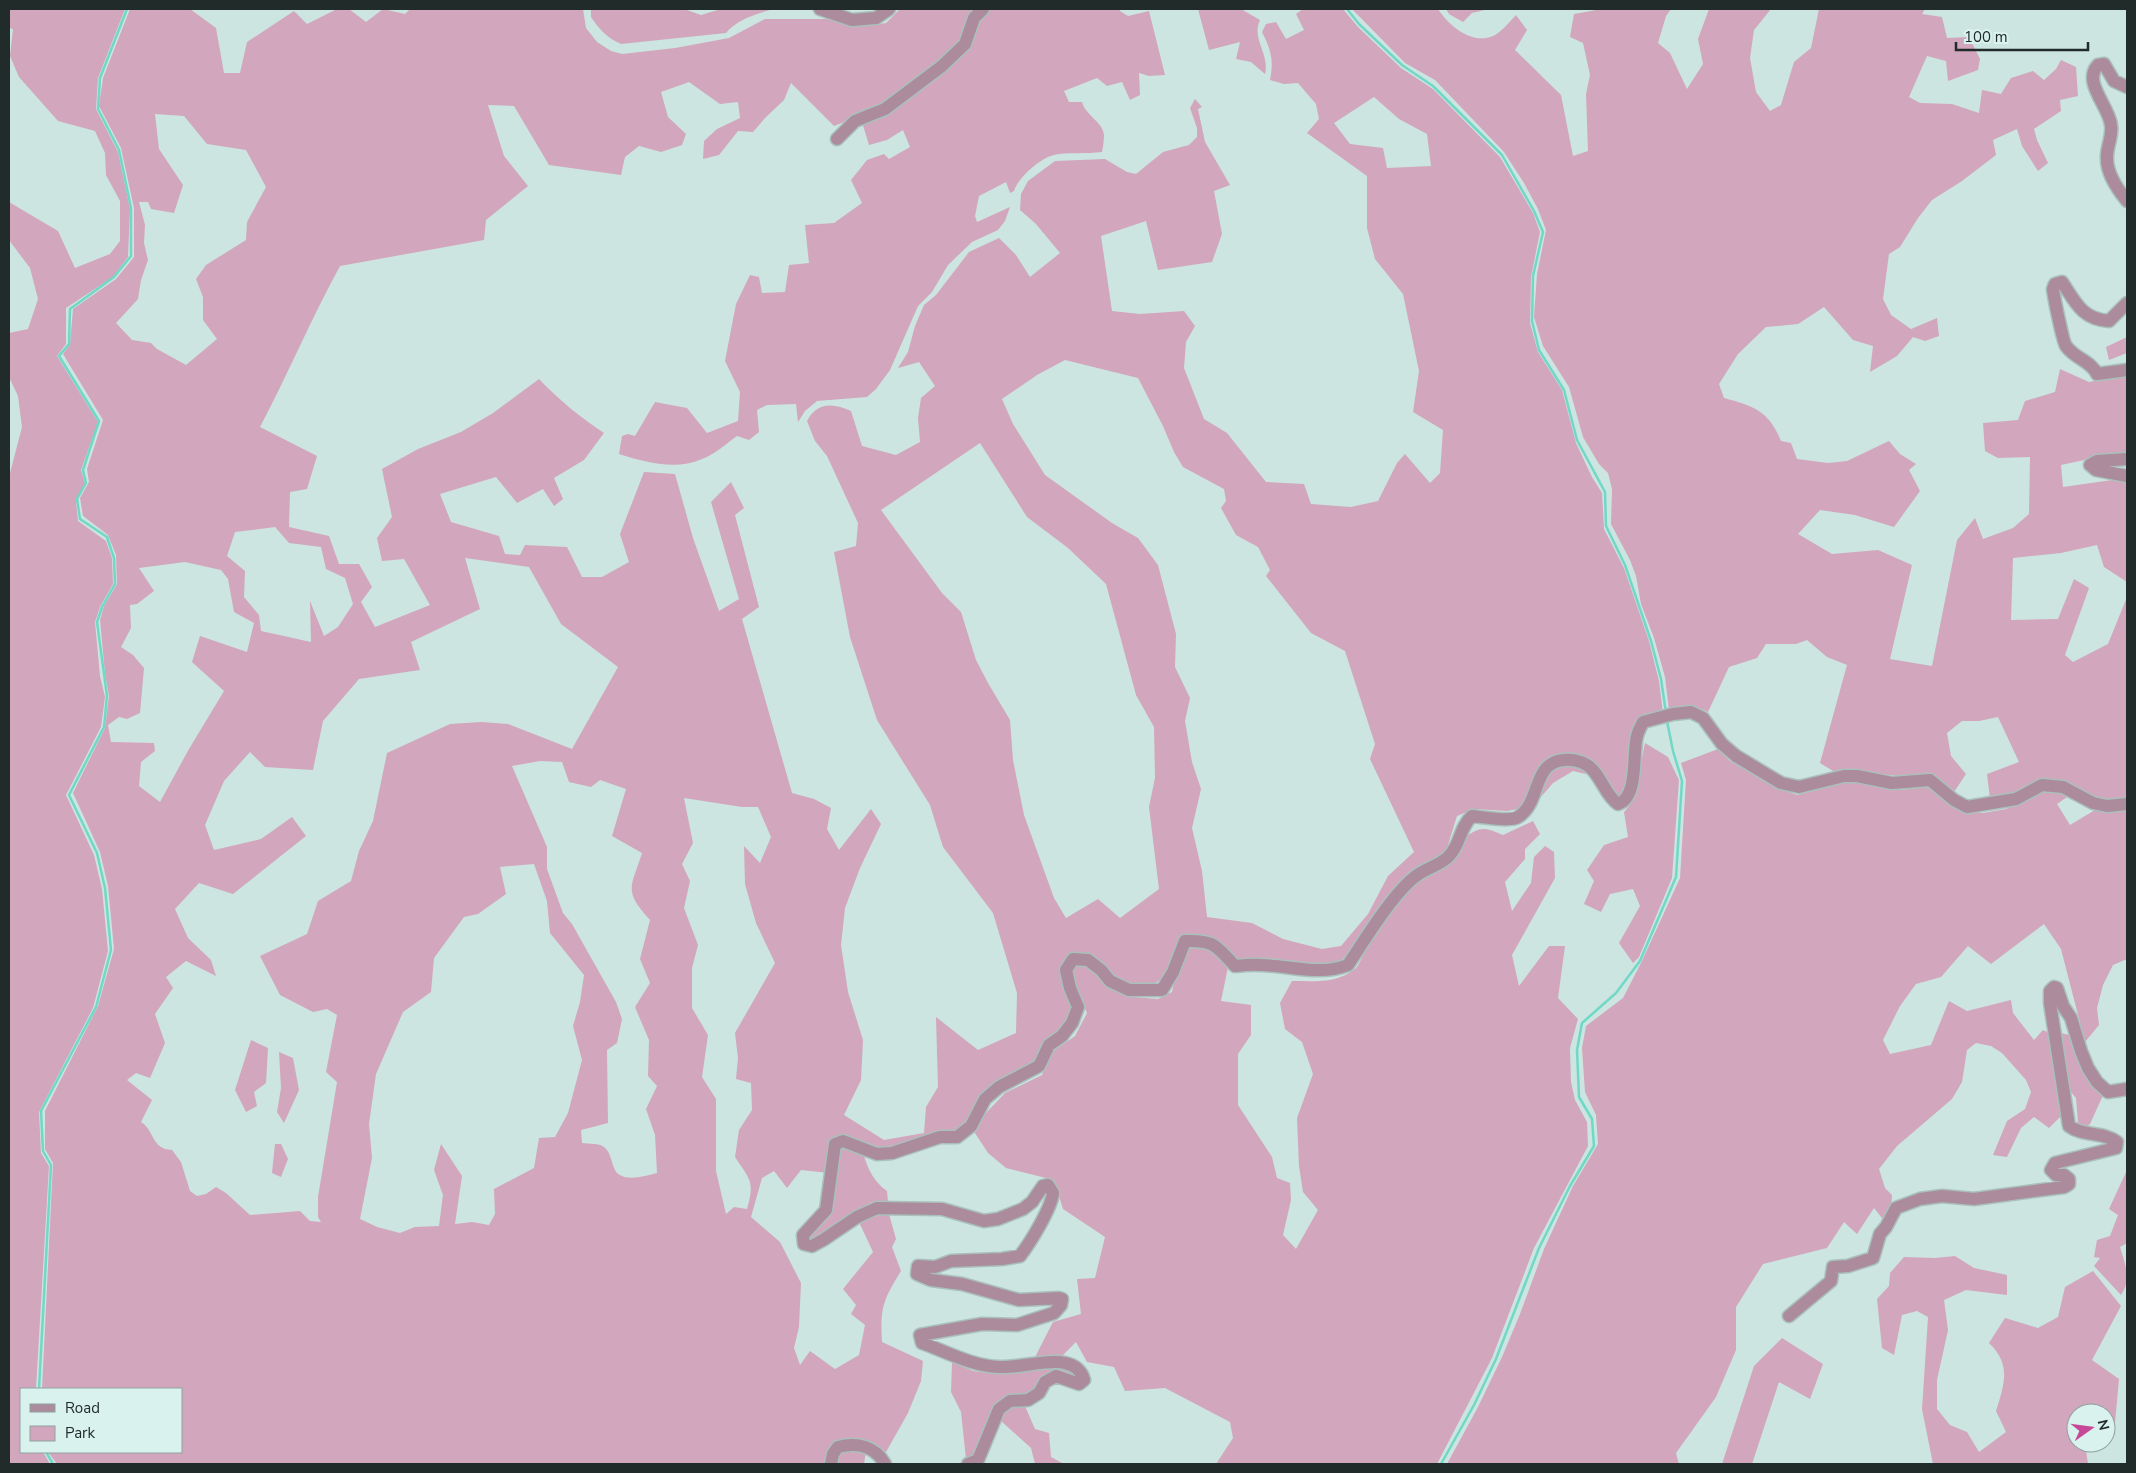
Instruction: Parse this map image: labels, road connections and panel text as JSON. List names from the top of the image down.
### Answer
{
  "legend": ["Road", "Park"],
  "scale_bar": "100 m",
  "north": "right"
}
